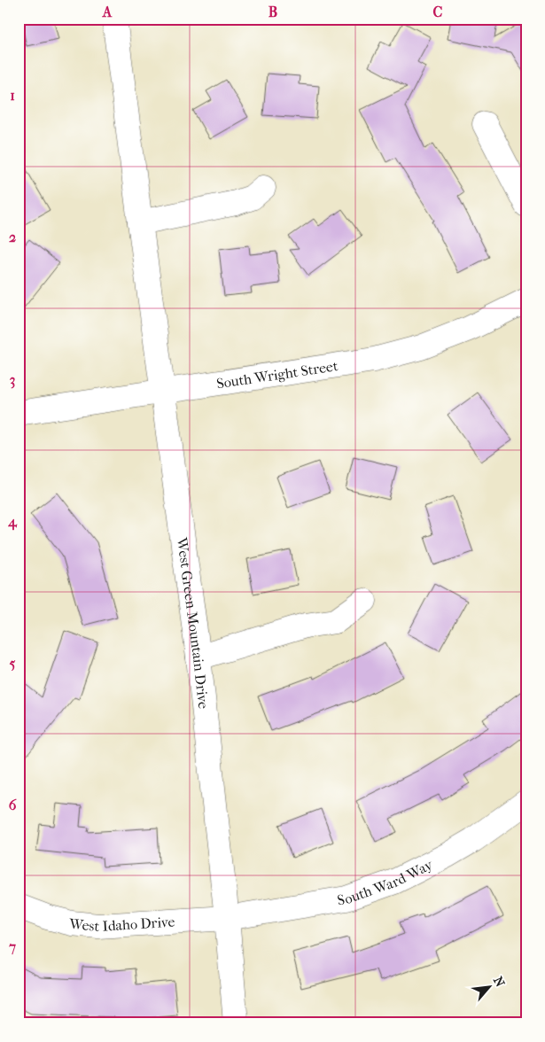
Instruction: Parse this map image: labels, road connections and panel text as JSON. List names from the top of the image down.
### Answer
{
  "streets": {
    "street": [
      "South Wright Street",
      "West Green Mountain Drive",
      "South Ward Way",
      "West Idaho Drive"
    ]
  },
  "crossings": [
    ["South Wright Street", "West Green Mountain Drive"],
    ["West Green Mountain Drive", "South Ward Way"],
    ["West Green Mountain Drive", "West Idaho Drive"],
    ["South Ward Way", "West Idaho Drive"]
  ],
  "north": "top right",
  "grid": {
    "columns": ["A", "B", "C"],
    "rows": [
      "1",
      "2",
      "3",
      "4",
      "5",
      "6",
      "7"
    ]
  }
}
